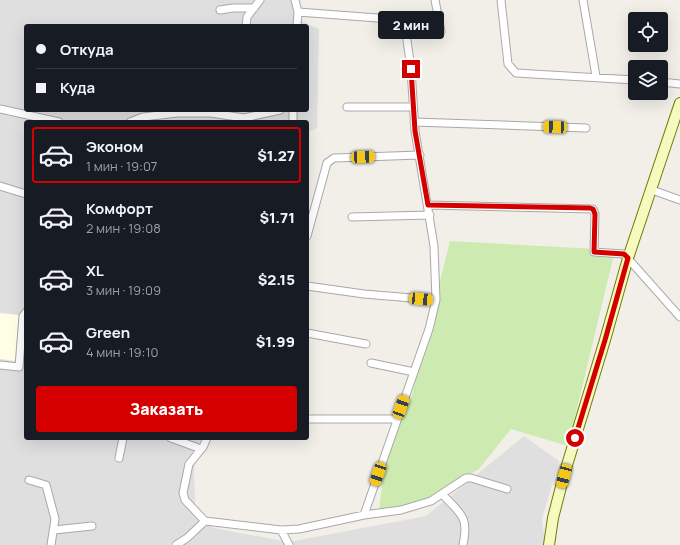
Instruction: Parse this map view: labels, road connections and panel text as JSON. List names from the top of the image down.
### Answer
{
  "page": {
    "bubble": "2 мин",
    "banner": ["Откуда", "Куда"],
    "list": [
      {
        "name": "Эконом",
        "note": "1 мин · 19:07",
        "value": "$1.27"
      },
      {
        "name": "Комфорт",
        "note": "2 мин · 19:08",
        "value": "$1.71"
      },
      {
        "name": "XL",
        "note": "3 мин · 19:09",
        "value": "$2.15"
      },
      {
        "name": "Green",
        "note": "4 мин · 19:10",
        "value": "$1.99"
      }
    ],
    "buttons": "Заказать"
  }
}
